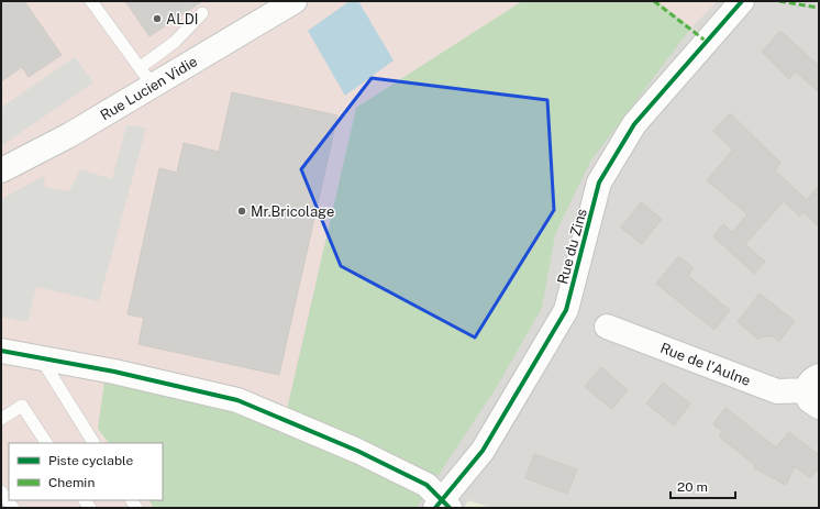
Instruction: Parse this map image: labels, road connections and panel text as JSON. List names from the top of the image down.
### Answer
{
  "streets": {
    "street": ["Rue Lucien Vidie", "Rue du Zins", "Rue de l'Aulne"]
  },
  "places": ["ALDI", "Mr.Bricolage"],
  "legend": ["Piste cyclable", "Chemin"],
  "scale_bar": "20 m"
}
